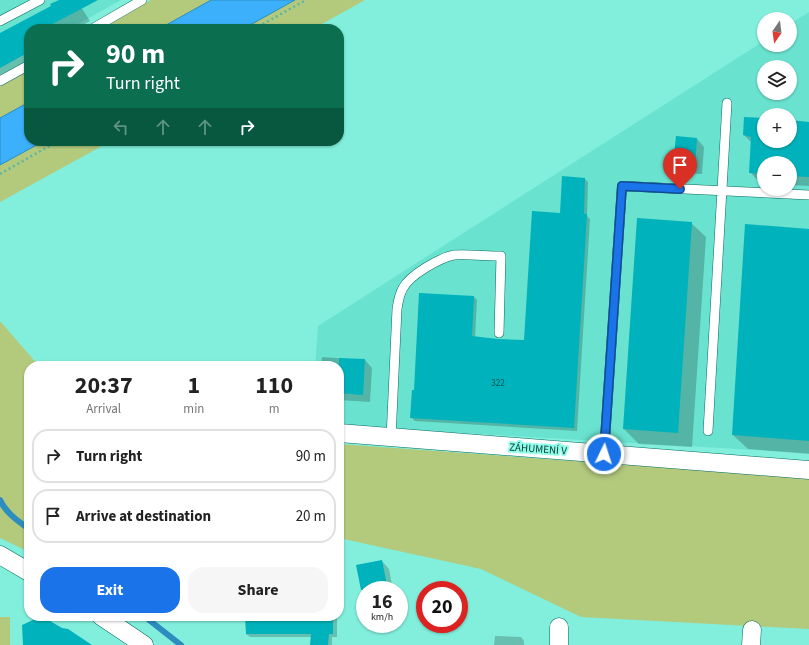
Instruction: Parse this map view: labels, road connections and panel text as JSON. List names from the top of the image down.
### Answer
{
  "streets": {
    "street": ["ZÁHUMENÍ V"]
  },
  "house_numbers": ["322"],
  "north": "bottom",
  "page": {
    "map_buttons": ["+", "−"],
    "turn": ["90 m", "Turn right"],
    "eta": [
      "20:37",
      "Arrival",
      "1",
      "min",
      "110",
      "m"
    ],
    "list": [
      {
        "name": "Turn right",
        "value": "90 m"
      },
      {
        "name": "Arrive at destination",
        "value": "20 m"
      }
    ],
    "buttons": ["Exit", "Share"],
    "speed": "16 km/h",
    "limit": "20"
  }
}
